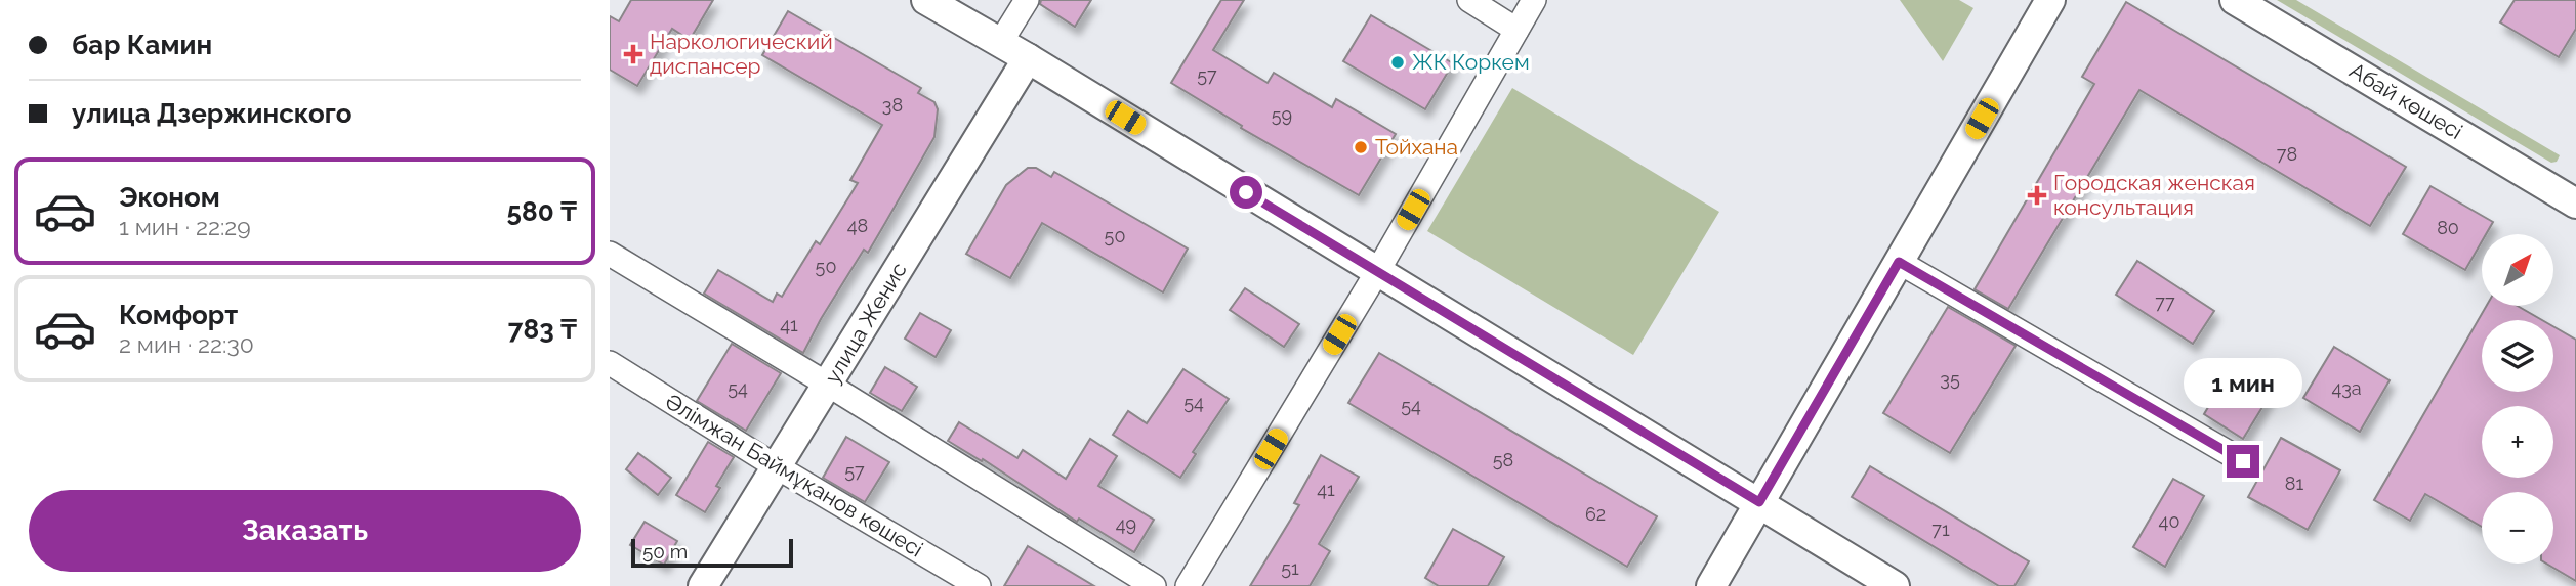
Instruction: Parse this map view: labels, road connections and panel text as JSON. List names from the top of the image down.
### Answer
{
  "streets": {
    "street": ["Абай көшесі", "улица Женис", "Әлімжан Баймұқанов көшесі"]
  },
  "crossings": [
    ["улица Женис", "Әлімжан Баймұқанов көшесі"]
  ],
  "places": {
    "health": ["Наркологический диспансер", "Городская женская консультация"],
    "other": ["ЖК Коркем", "Тойхана"]
  },
  "house_numbers": [
    "57",
    "38",
    "59",
    "78",
    "48",
    "80",
    "50",
    "50",
    "77",
    "41",
    "35",
    "54",
    "43а",
    "54",
    "54",
    "58",
    "57",
    "81",
    "41",
    "62",
    "40",
    "49",
    "71",
    "51"
  ],
  "scale_bar": "50 m",
  "north": "top right",
  "page": {
    "banner": ["бар Камин", "улица Дзержинского"],
    "list": [
      {
        "name": "Эконом",
        "note": "1 мин · 22:29",
        "value": "580 ₸"
      },
      {
        "name": "Комфорт",
        "note": "2 мин · 22:30",
        "value": "783 ₸"
      }
    ],
    "map_buttons": ["+", "−"],
    "bubble": "1 мин",
    "buttons": "Заказать",
    "scale": "50 m"
  }
}
